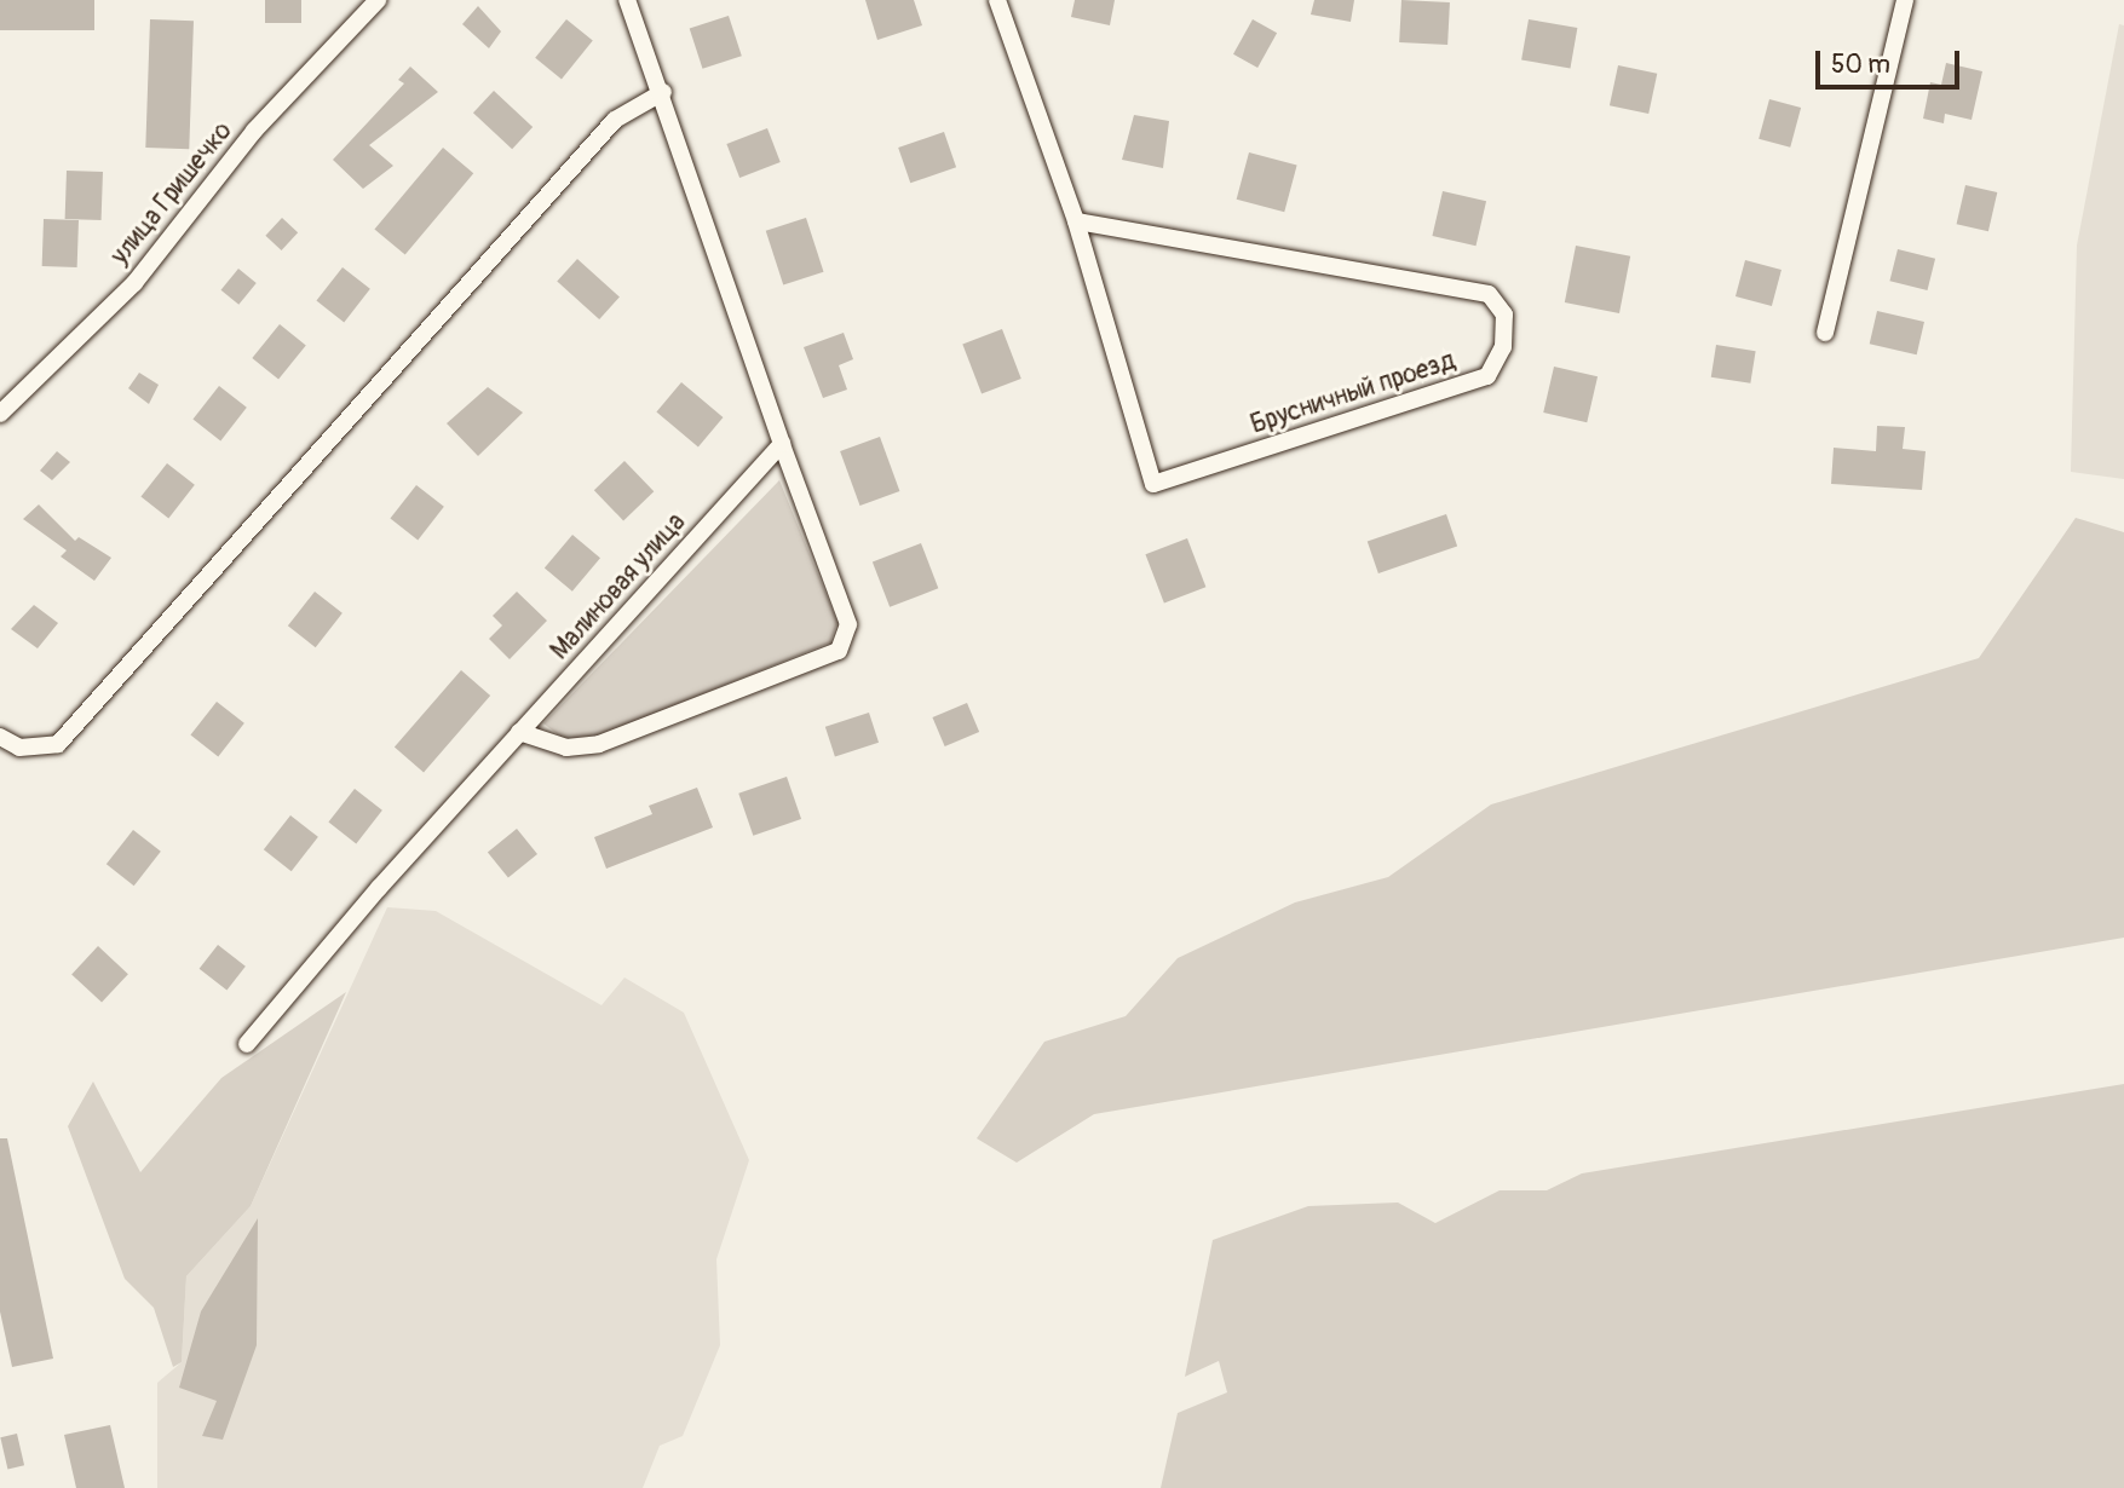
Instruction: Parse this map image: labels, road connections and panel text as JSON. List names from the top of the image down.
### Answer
{
  "streets": {
    "street": ["улица Гришечко", "Брусничный проезд", "Малиновая улица"]
  },
  "scale_bar": "50 m"
}
